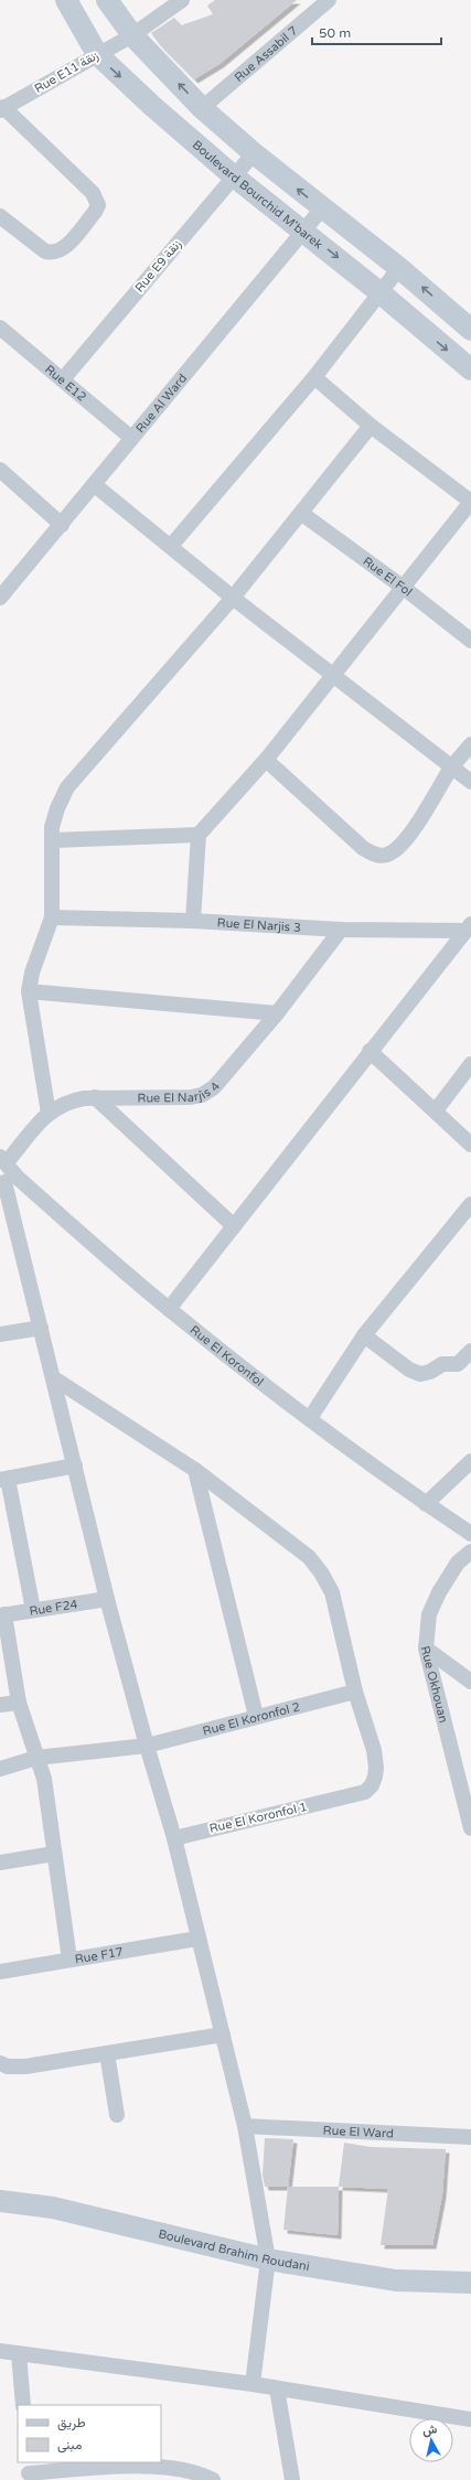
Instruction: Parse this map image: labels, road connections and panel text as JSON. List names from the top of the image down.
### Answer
{
  "streets": {
    "main road": ["Boulevard Bourchid M'barek", "Boulevard Brahim Roudani"],
    "street": [
      "Rue Assabil 7",
      "Rue E11 زنقة",
      "Rue E9 زنقة",
      "Rue E12",
      "Rue Al Ward",
      "Rue El Fol",
      "Rue El Narjis 3",
      "Rue El Narjis 4",
      "Rue El Koronfol",
      "Rue F24",
      "Rue Okhouan",
      "Rue El Koronfol 2",
      "Rue El Koronfol 1",
      "Rue F17",
      "Rue El Ward"
    ]
  },
  "crossings": [
    ["Rue E11 زنقة", "Boulevard Bourchid M'barek"],
    ["Boulevard Bourchid M'barek", "Rue E9 زنقة"],
    ["Boulevard Bourchid M'barek", "Rue Al Ward"],
    ["Rue E9 زنقة", "Rue E12"],
    ["Rue E12", "Rue Al Ward"],
    ["Rue El Narjis 3", "Rue El Narjis 4"],
    ["Rue El Koronfol 2", "Rue El Koronfol 1"]
  ],
  "legend": ["طريق", "مبنى"],
  "scale_bar": "50 m",
  "north": "top"
}
